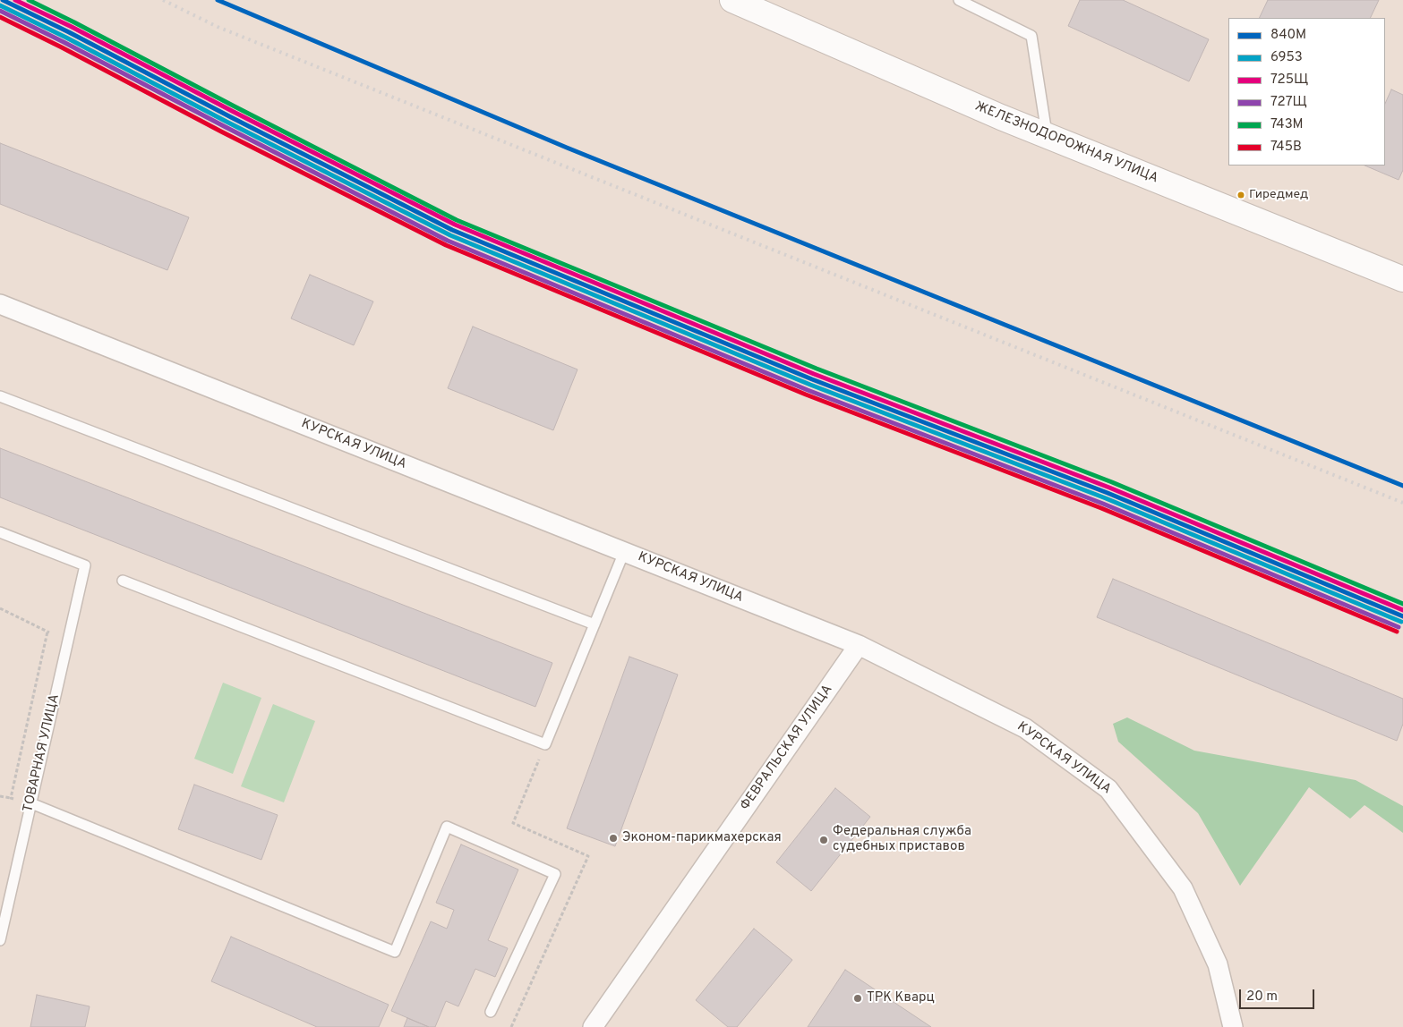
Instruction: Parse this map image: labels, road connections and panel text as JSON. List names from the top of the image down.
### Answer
{
  "streets": {
    "main road": ["ЖЕЛЕЗНОДОРОЖНАЯ УЛИЦА"],
    "street": ["КУРСКАЯ УЛИЦА", "ФЕВРАЛЬСКАЯ УЛИЦА"],
    "lane": ["ТОВАРНАЯ УЛИЦА"]
  },
  "crossings": [
    ["КУРСКАЯ УЛИЦА", "ФЕВРАЛЬСКАЯ УЛИЦА"]
  ],
  "places": [
    "Гиредмед",
    "Эконом-парикмахерская",
    "Федеральная служба судебных приставов",
    "ТРК Кварц"
  ],
  "lines": [
    "transit line 840М",
    "transit line 725Щ",
    "transit line 743М",
    "transit line 6953",
    "transit line 727Щ",
    "transit line 745В"
  ],
  "legend": [
    "840М",
    "6953",
    "725Щ",
    "727Щ",
    "743М",
    "745В"
  ],
  "scale_bar": "20 m"
}
